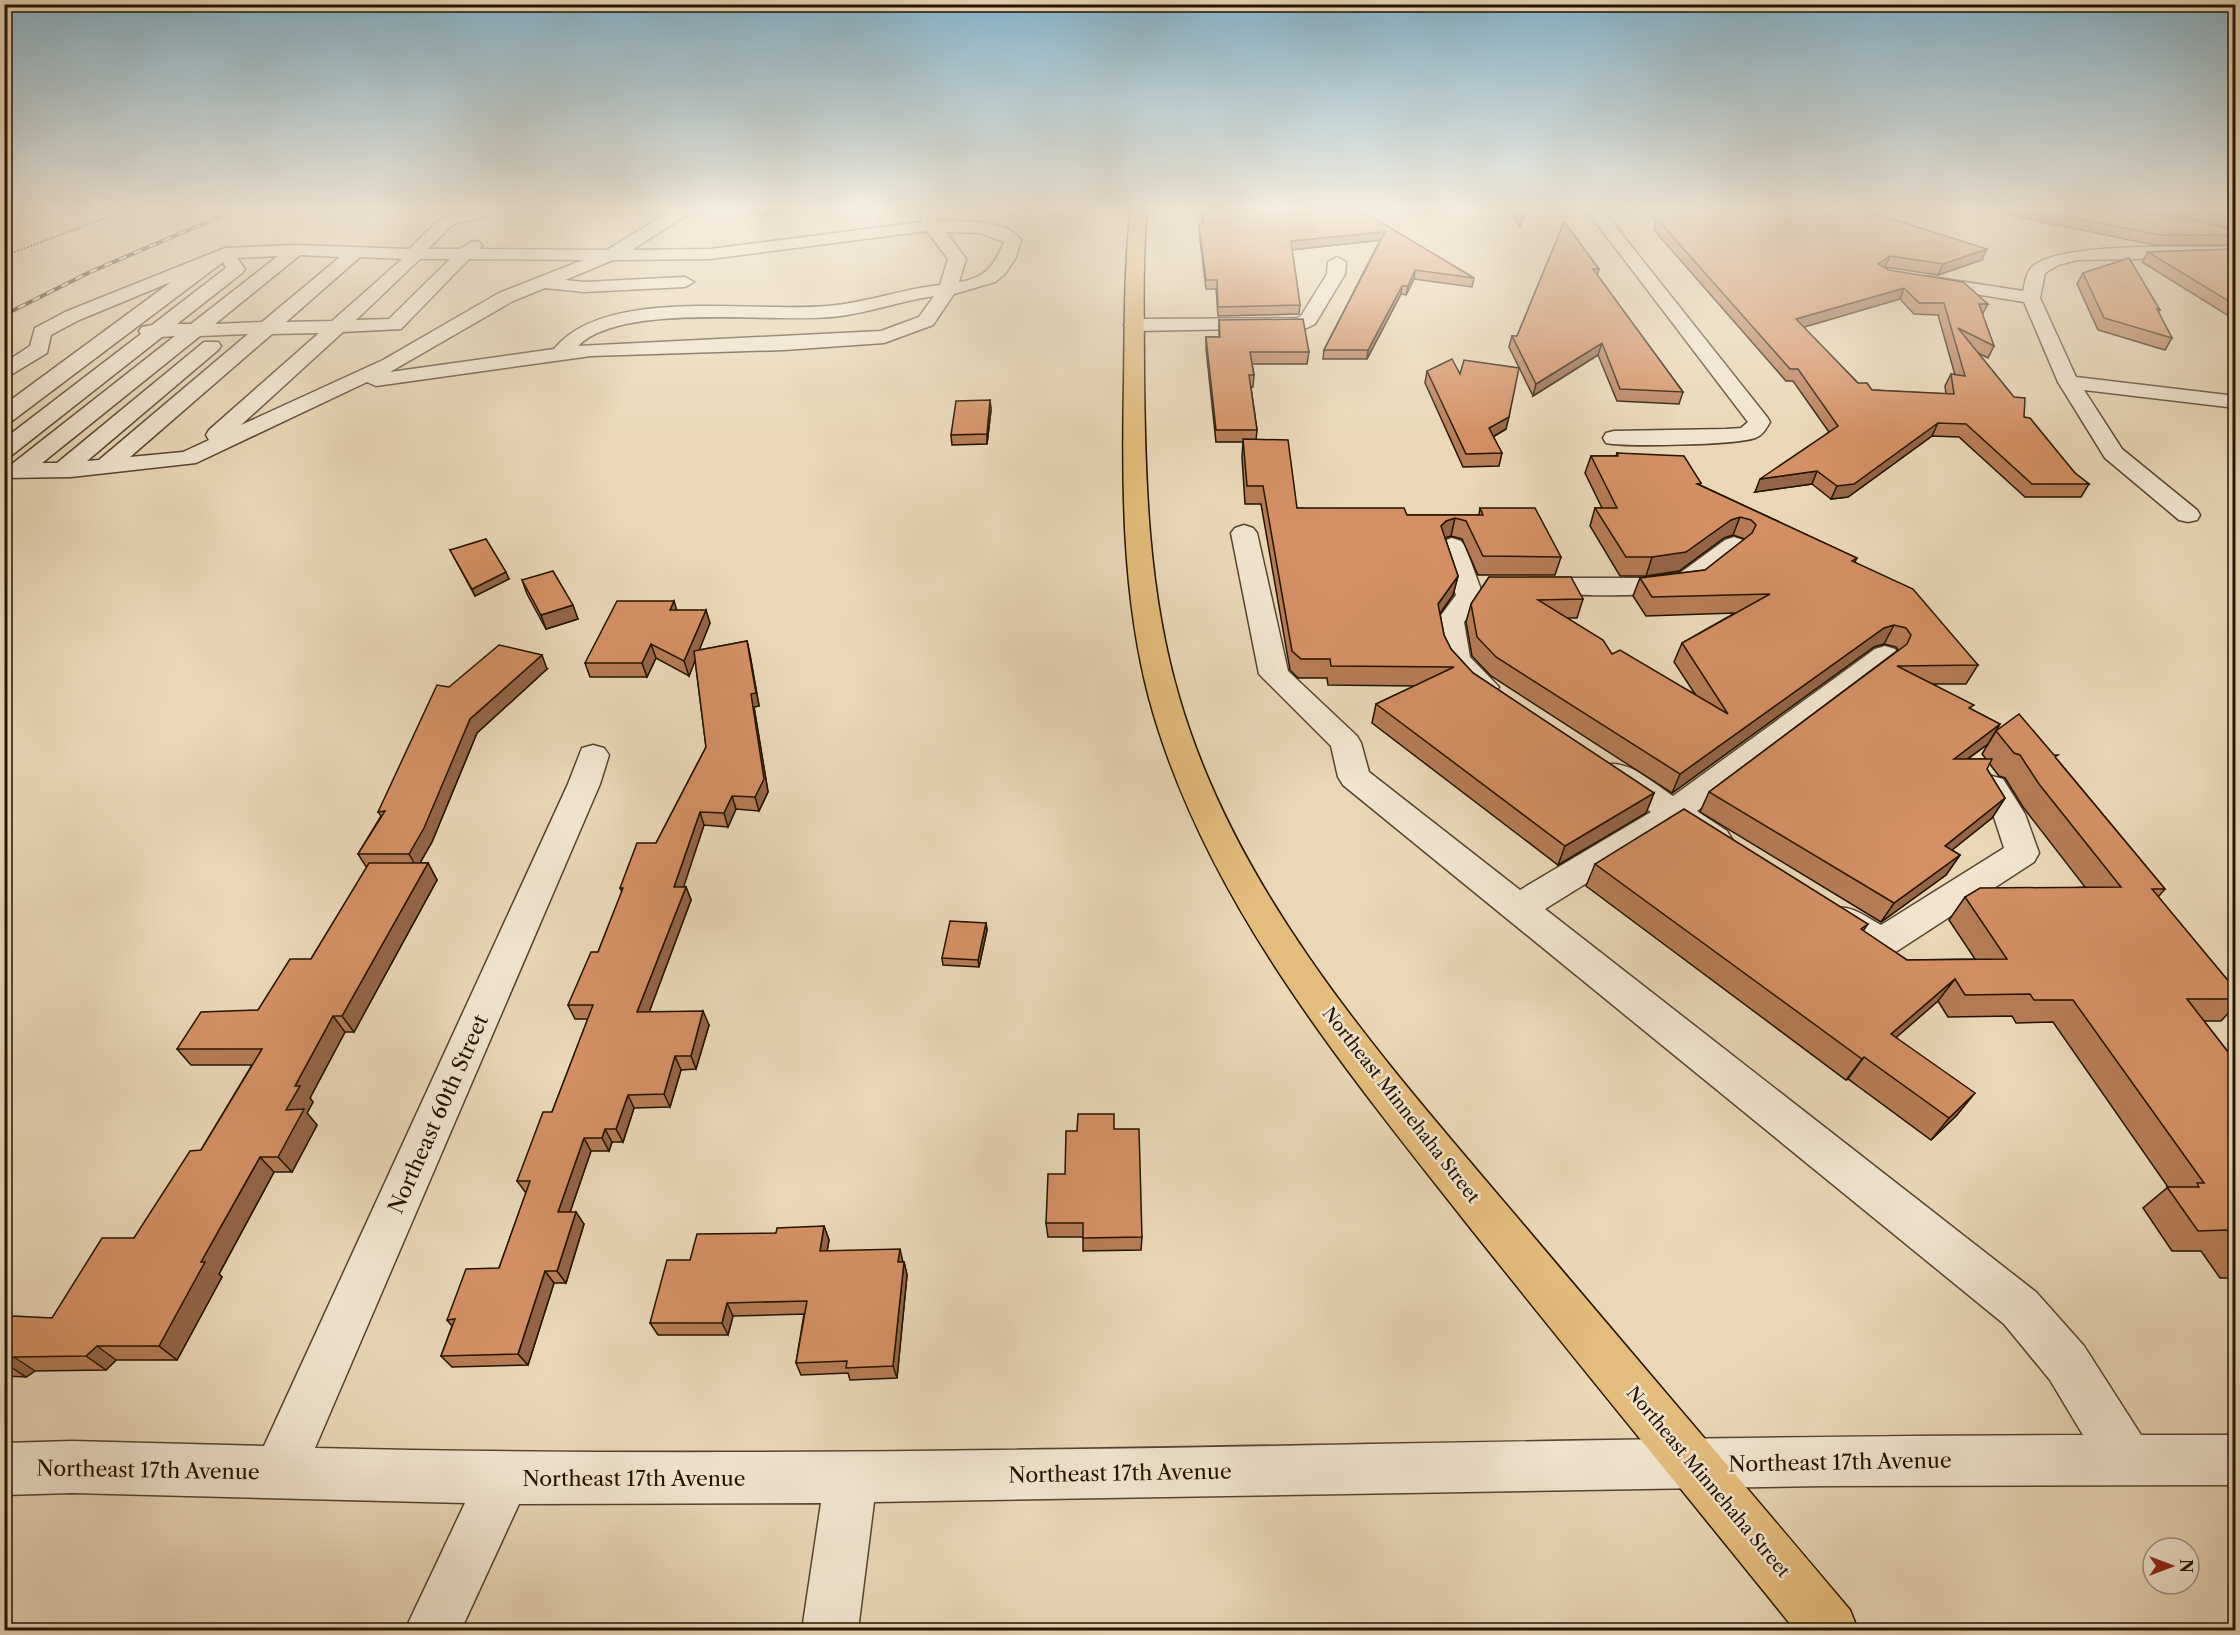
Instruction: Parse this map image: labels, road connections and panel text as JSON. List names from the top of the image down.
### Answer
{
  "streets": {
    "main road": ["Northeast Minnehaha Street"],
    "street": ["Northeast 60th Street", "Northeast 17th Avenue"]
  },
  "crossings": [
    ["Northeast Minnehaha Street", "Northeast 17th Avenue"],
    ["Northeast 60th Street", "Northeast 17th Avenue"]
  ],
  "north": "right"
}
